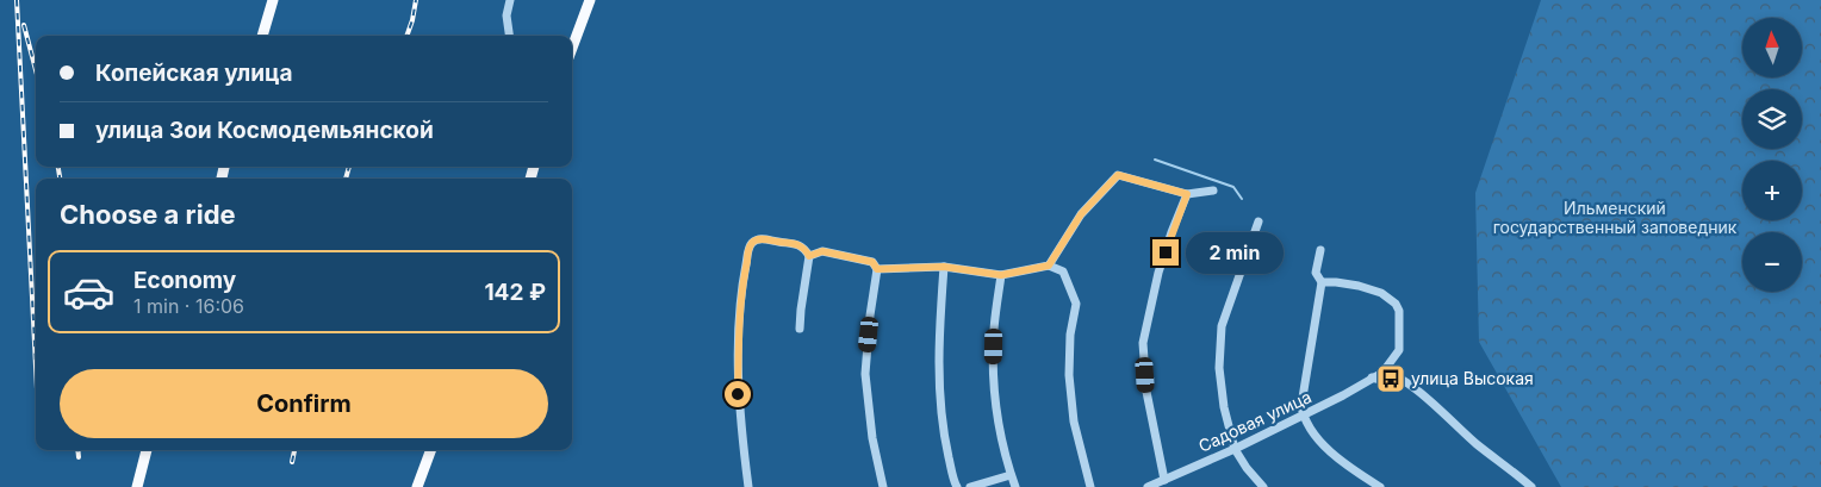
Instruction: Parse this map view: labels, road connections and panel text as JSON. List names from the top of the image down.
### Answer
{
  "streets": {
    "street": ["Садовая улица"]
  },
  "parks": ["Ильменский государственный заповедник"],
  "places": {
    "bus stop": ["улица Высокая"]
  },
  "north": "top",
  "page": {
    "map_buttons": ["+", "−"],
    "banner": ["Копейская улица", "улица Зои Космодемьянской"],
    "heading": "Choose a ride",
    "bubble": "2 min",
    "list": [
      {
        "name": "Economy",
        "note": "1 min · 16:06",
        "value": "142 ₽"
      }
    ],
    "buttons": "Confirm"
  }
}
